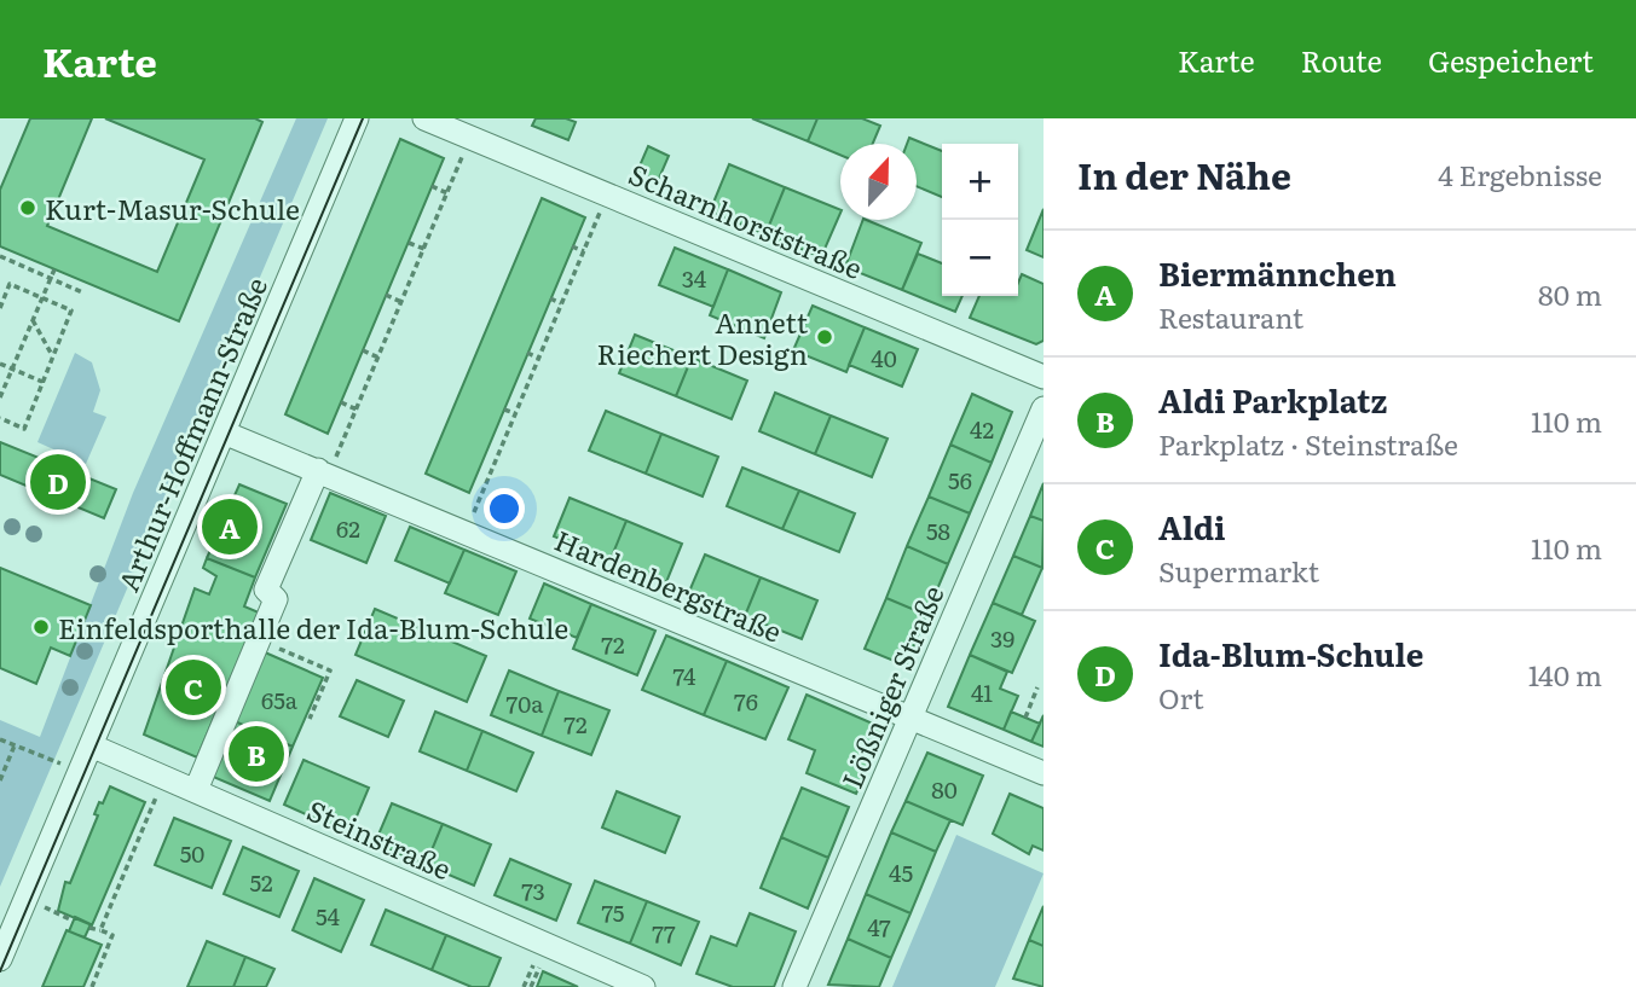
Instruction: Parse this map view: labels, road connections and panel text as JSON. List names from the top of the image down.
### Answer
{
  "streets": {
    "street": [
      "Scharnhorststraße",
      "Arthur-Hoffmann-Straße",
      "Hardenbergstraße",
      "Lößniger Straße",
      "Steinstraße"
    ]
  },
  "crossings": [
    ["Arthur-Hoffmann-Straße", "Hardenbergstraße"],
    ["Arthur-Hoffmann-Straße", "Steinstraße"],
    ["Hardenbergstraße", "Lößniger Straße"]
  ],
  "places": ["Kurt-Masur-Schule", "Annett Riechert Design", "Einfeldsporthalle der Ida-Blum-Schule"],
  "house_numbers": [
    "34",
    "40",
    "42",
    "56",
    "62",
    "58",
    "39",
    "72",
    "74",
    "41",
    "65a",
    "76",
    "70a",
    "72",
    "80",
    "50",
    "45",
    "52",
    "73",
    "75",
    "54",
    "47",
    "77"
  ],
  "north": "top",
  "page": {
    "header": "Karte",
    "nav": ["Karte", "Route", "Gespeichert"],
    "heading": ["In der Nähe", "4 Ergebnisse"],
    "map_buttons": ["+", "−"],
    "list": [
      {
        "mark": "A",
        "name": "Biermännchen",
        "note": "Restaurant",
        "value": "80 m"
      },
      {
        "mark": "B",
        "name": "Aldi Parkplatz",
        "note": "Parkplatz · Steinstraße",
        "value": "110 m"
      },
      {
        "mark": "C",
        "name": "Aldi",
        "note": "Supermarkt",
        "value": "110 m"
      },
      {
        "mark": "D",
        "name": "Ida-Blum-Schule",
        "note": "Ort",
        "value": "140 m"
      }
    ],
    "pins": [
      "D",
      "A",
      "C",
      "B"
    ]
  }
}
